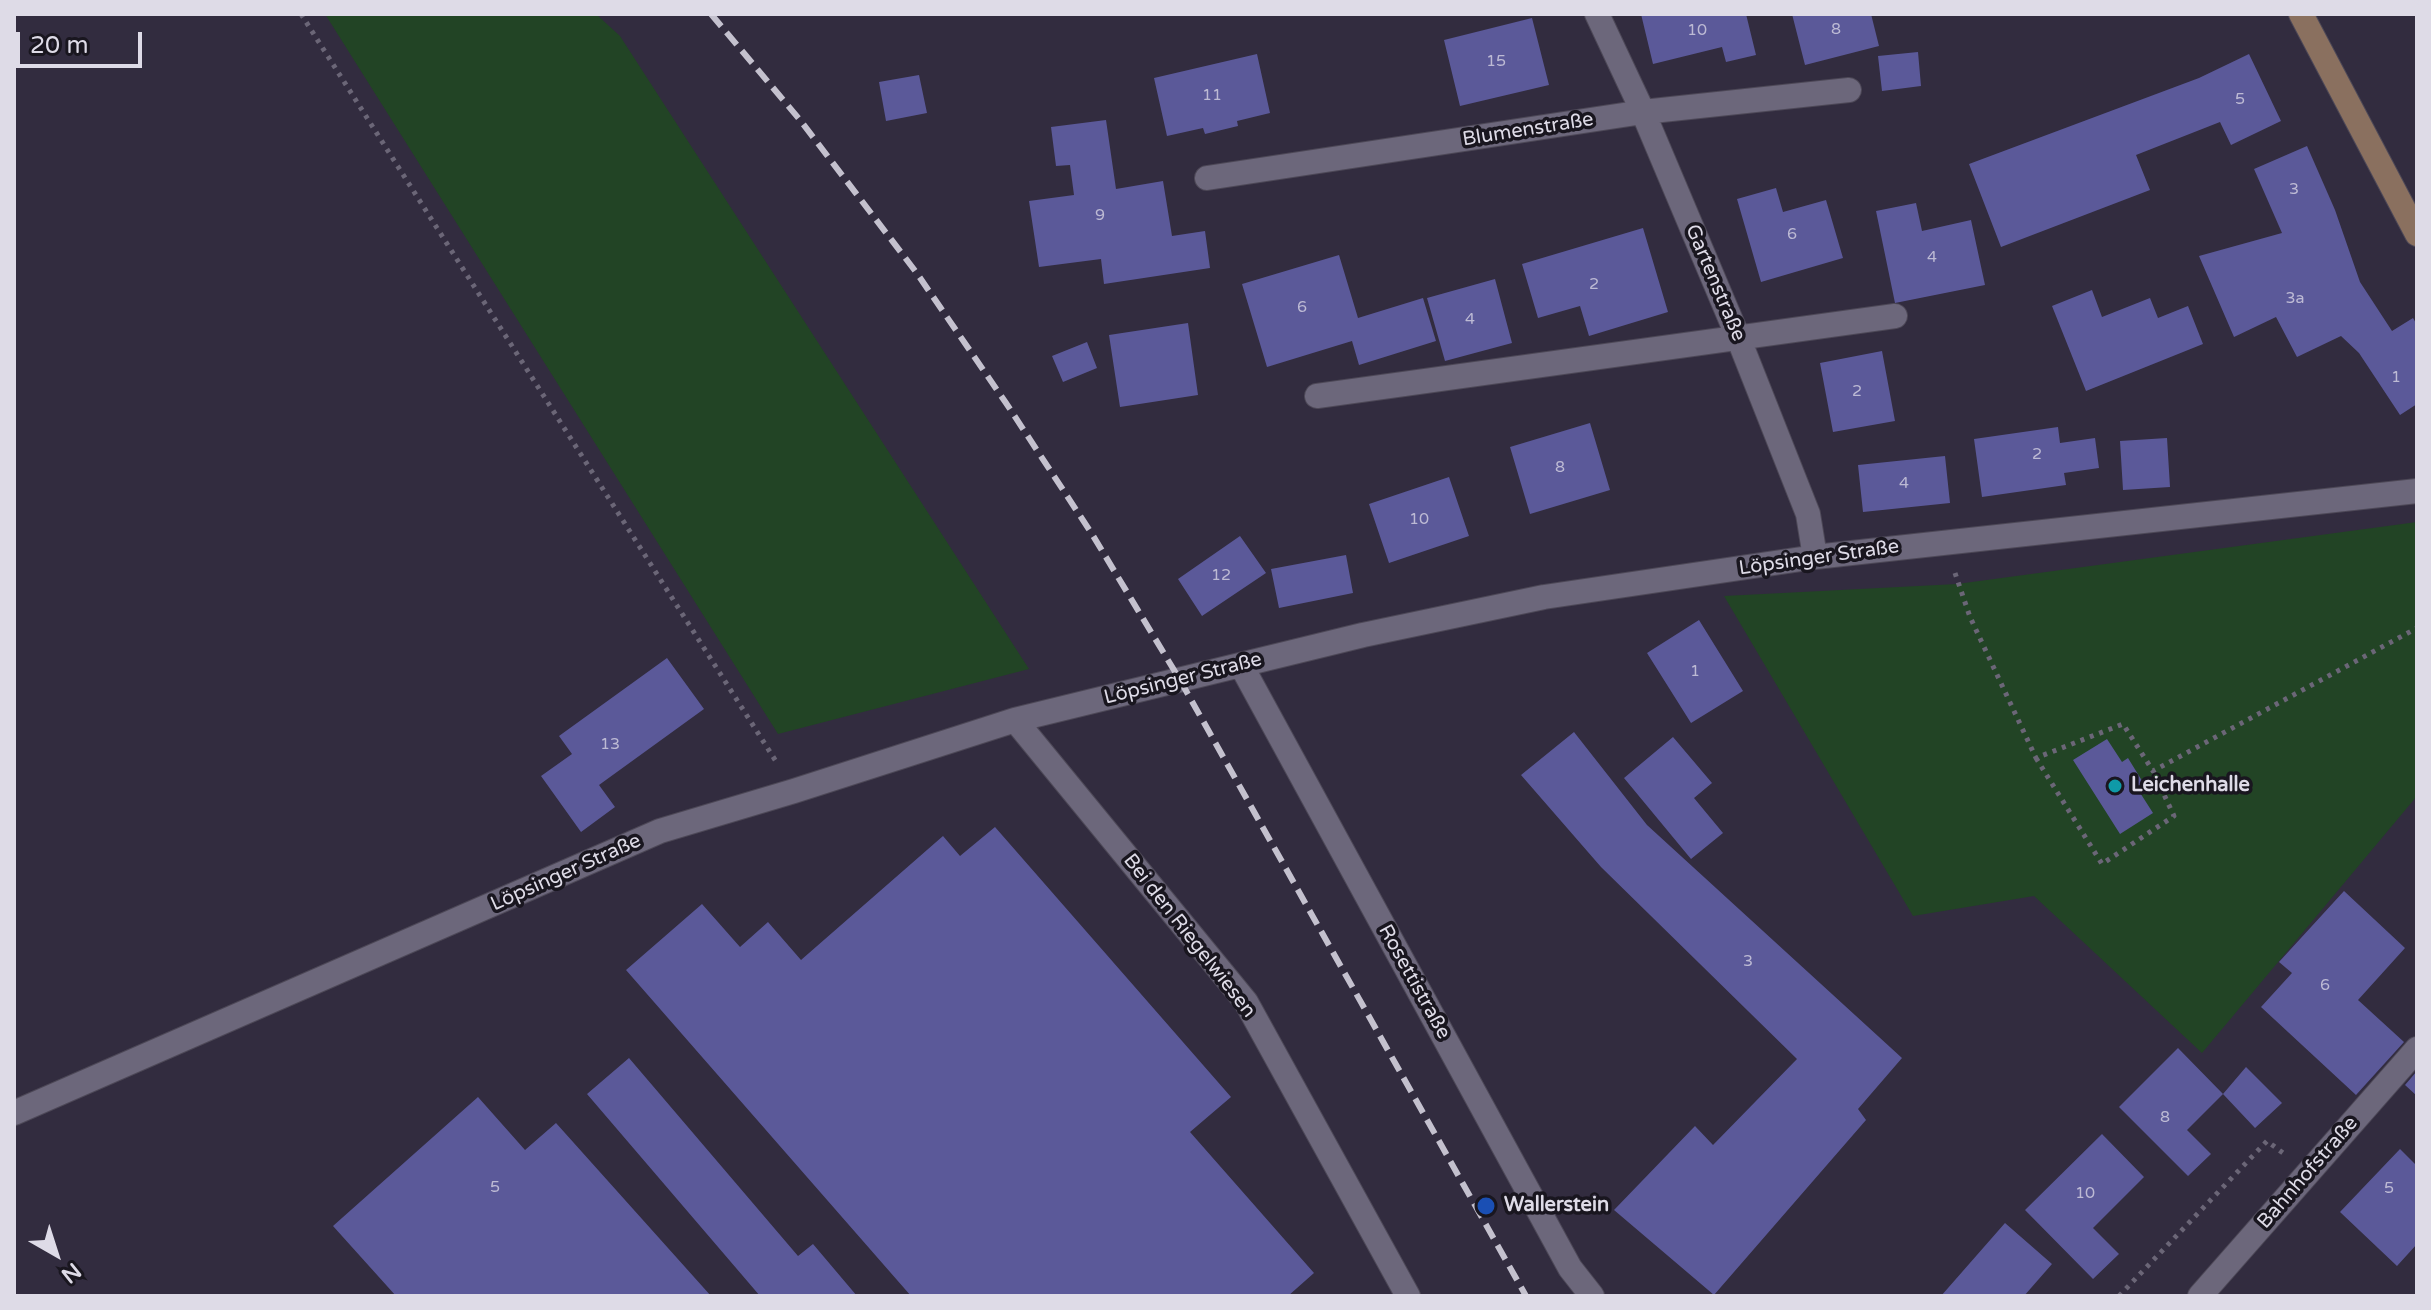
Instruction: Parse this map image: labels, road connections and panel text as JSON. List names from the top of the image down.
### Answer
{
  "streets": {
    "street": [
      "Blumenstraße",
      "Gartenstraße",
      "Löpsinger Straße",
      "Bei den Riegelwiesen",
      "Rosettistraße",
      "Bahnhofstraße"
    ]
  },
  "crossings": [
    ["Blumenstraße", "Gartenstraße"],
    ["Gartenstraße", "Löpsinger Straße"],
    ["Löpsinger Straße", "Bei den Riegelwiesen"],
    ["Löpsinger Straße", "Rosettistraße"]
  ],
  "places": ["Leichenhalle", "Wallerstein"],
  "house_numbers": [
    "8",
    "10",
    "15",
    "11",
    "5",
    "3",
    "9",
    "6",
    "4",
    "2",
    "3a",
    "6",
    "4",
    "1",
    "2",
    "2",
    "8",
    "4",
    "10",
    "12",
    "1",
    "13",
    "3",
    "6",
    "8",
    "5",
    "5",
    "10"
  ],
  "scale_bar": "20 m",
  "north": "bottom right"
}
